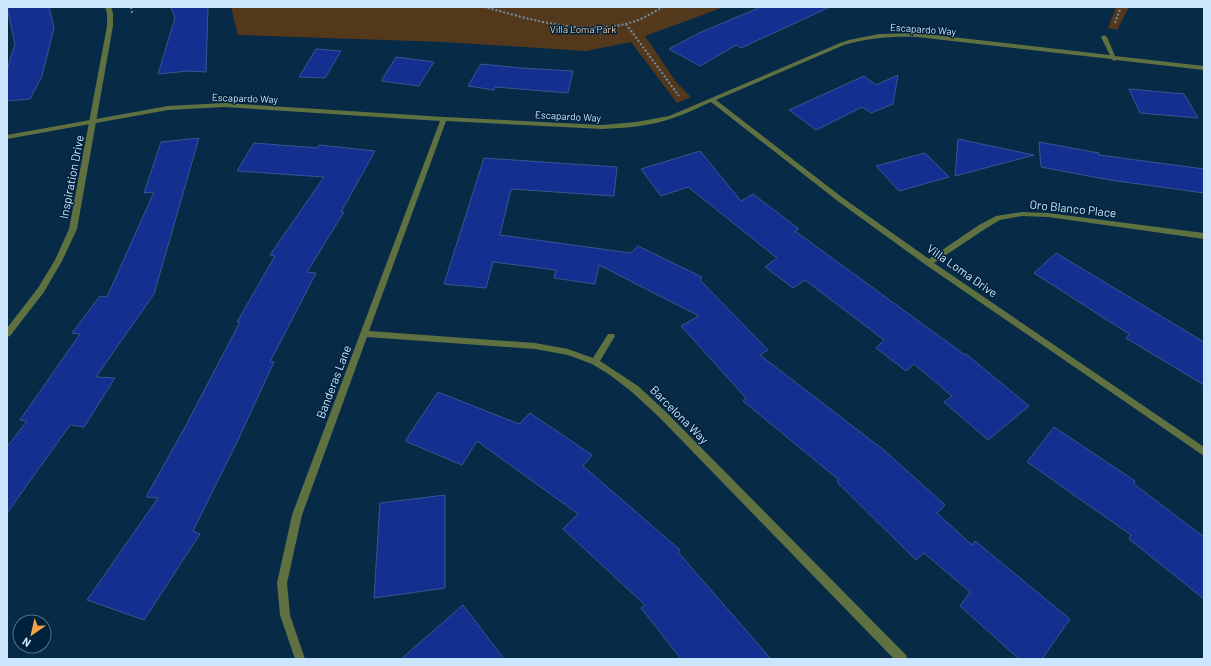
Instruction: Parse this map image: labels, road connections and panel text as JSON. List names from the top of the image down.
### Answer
{
  "streets": {
    "street": [
      "Escapardo Way",
      "Inspiration Drive",
      "Oro Blanco Place",
      "Villa Loma Drive",
      "Banderas Lane",
      "Barcelona Way"
    ]
  },
  "crossings": [
    ["Escapardo Way", "Inspiration Drive"],
    ["Escapardo Way", "Villa Loma Drive"],
    ["Escapardo Way", "Banderas Lane"],
    ["Oro Blanco Place", "Villa Loma Drive"],
    ["Banderas Lane", "Barcelona Way"]
  ],
  "parks": ["Villa Loma Park"],
  "north": "bottom left"
}
